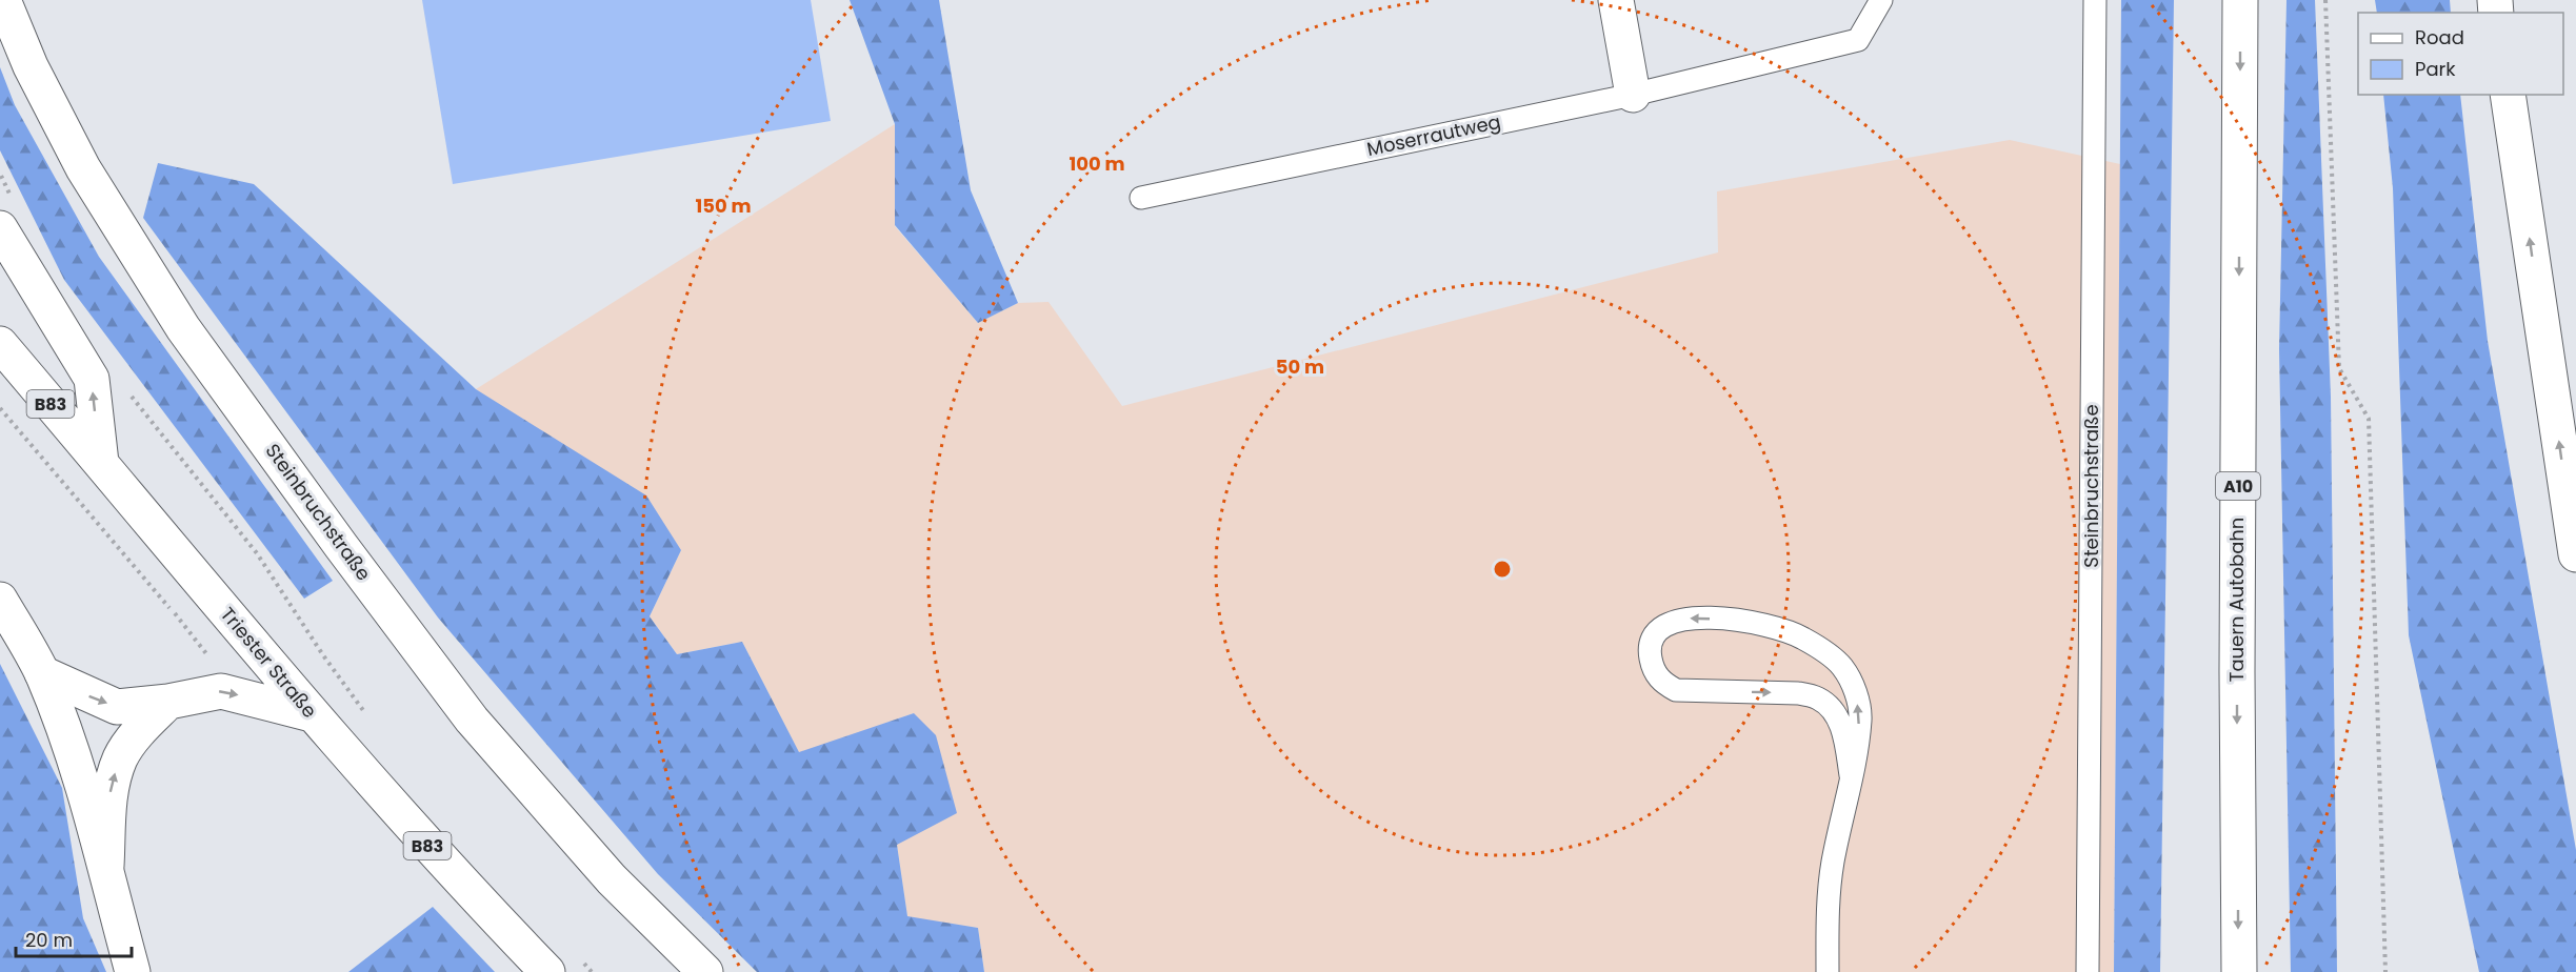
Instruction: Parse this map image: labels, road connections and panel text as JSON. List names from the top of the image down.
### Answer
{
  "streets": {
    "main road": [
      "B83",
      "Steinbruchstraße",
      "A10",
      "Tauern Autobahn",
      "Triester Straße"
    ],
    "lane": ["Moserrautweg"]
  },
  "legend": ["Road", "Park"],
  "scale_bar": "20 m",
  "rings": ["100 m", "150 m", "50 m"]
}
